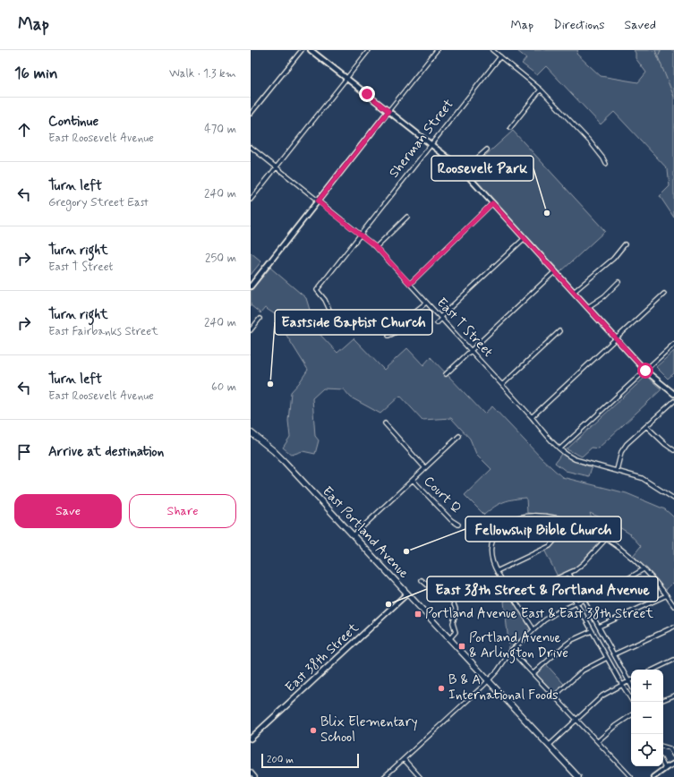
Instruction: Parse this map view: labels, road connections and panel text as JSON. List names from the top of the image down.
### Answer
{
  "streets": {
    "main road": ["East Portland Avenue", "East 38th Street"],
    "street": ["Sherman Street", "East T Street", "Court Q"]
  },
  "crossings": [
    ["Sherman Street", "East T Street"],
    ["East Portland Avenue", "East 38th Street"]
  ],
  "places": {
    "other": [
      "Roosevelt Park",
      "Eastside Baptist Church",
      "Fellowship Bible Church",
      "East 38th Street & Portland Avenue",
      "B & A International Foods",
      "Blix Elementary School"
    ],
    "transit": ["Portland Avenue East & East 38th Street", "Portland Avenue & Arlington Drive"]
  },
  "scale_bar": "200 m",
  "page": {
    "header": "Map",
    "nav": ["Map", "Directions", "Saved"],
    "heading": ["16 min", "Walk · 1.3 km"],
    "list": [
      ["Continue", "East Roosevelt Avenue", "470 m"],
      ["Turn left", "Gregory Street East", "240 m"],
      ["Turn right", "East T Street", "250 m"],
      ["Turn right", "East Fairbanks Street", "240 m"],
      ["Turn left", "East Roosevelt Avenue", "60 m"],
      "Arrive at destination"
    ],
    "buttons": ["Save", "Share"],
    "map_buttons": ["+", "−"],
    "scale": "200 m"
  }
}
